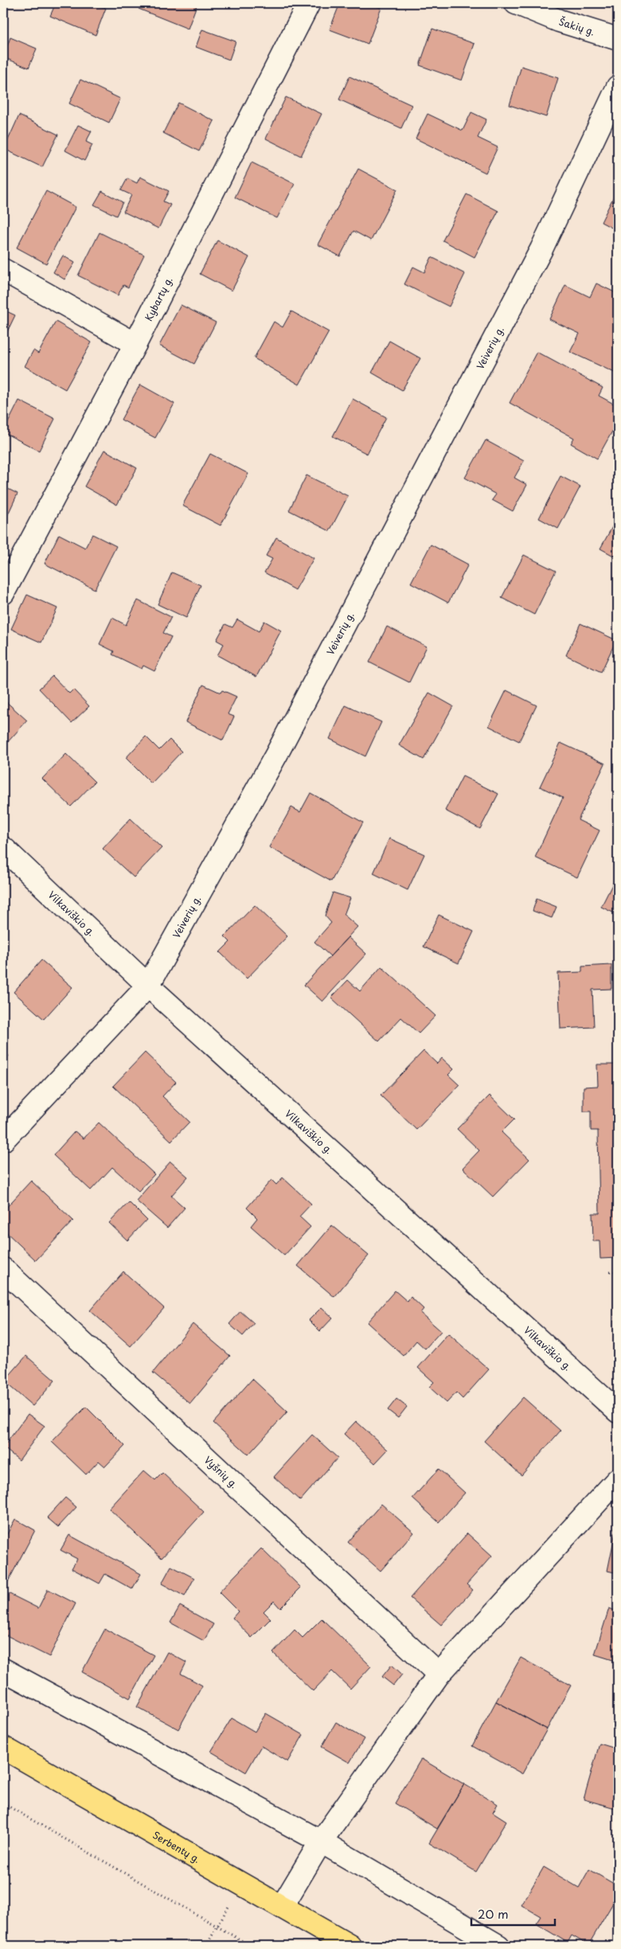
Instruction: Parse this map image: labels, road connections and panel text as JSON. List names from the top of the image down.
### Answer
{
  "streets": {
    "main road": ["Serbentų g."],
    "street": [
      "Šakių g.",
      "Kybartų g.",
      "Veiverių g.",
      "Vilkaviškio g.",
      "Vyšnių g."
    ]
  },
  "crossings": [
    ["Veiverių g.", "Vilkaviškio g."]
  ],
  "scale_bar": "20 m"
}
